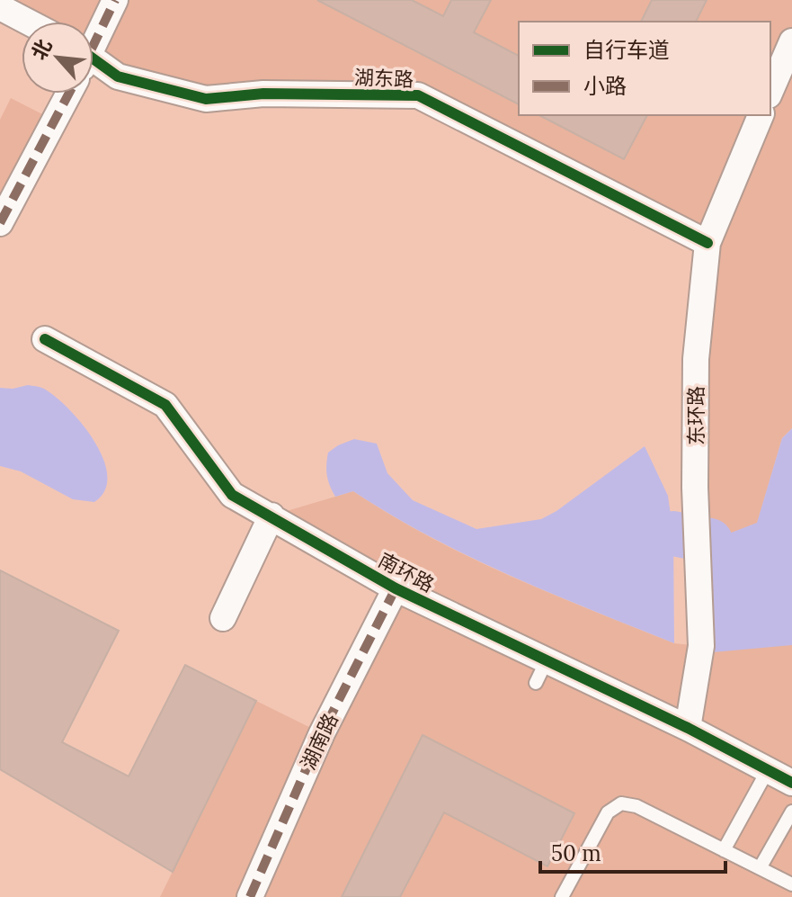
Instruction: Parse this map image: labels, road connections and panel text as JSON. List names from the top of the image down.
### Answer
{
  "streets": {
    "street": [
      "湖东路",
      "东环路",
      "南环路",
      "湖南路"
    ]
  },
  "crossings": [
    ["湖东路", "东环路"],
    ["东环路", "南环路"],
    ["南环路", "湖南路"]
  ],
  "legend": ["自行车道", "小路"],
  "scale_bar": "50 m",
  "north": "top left"
}
